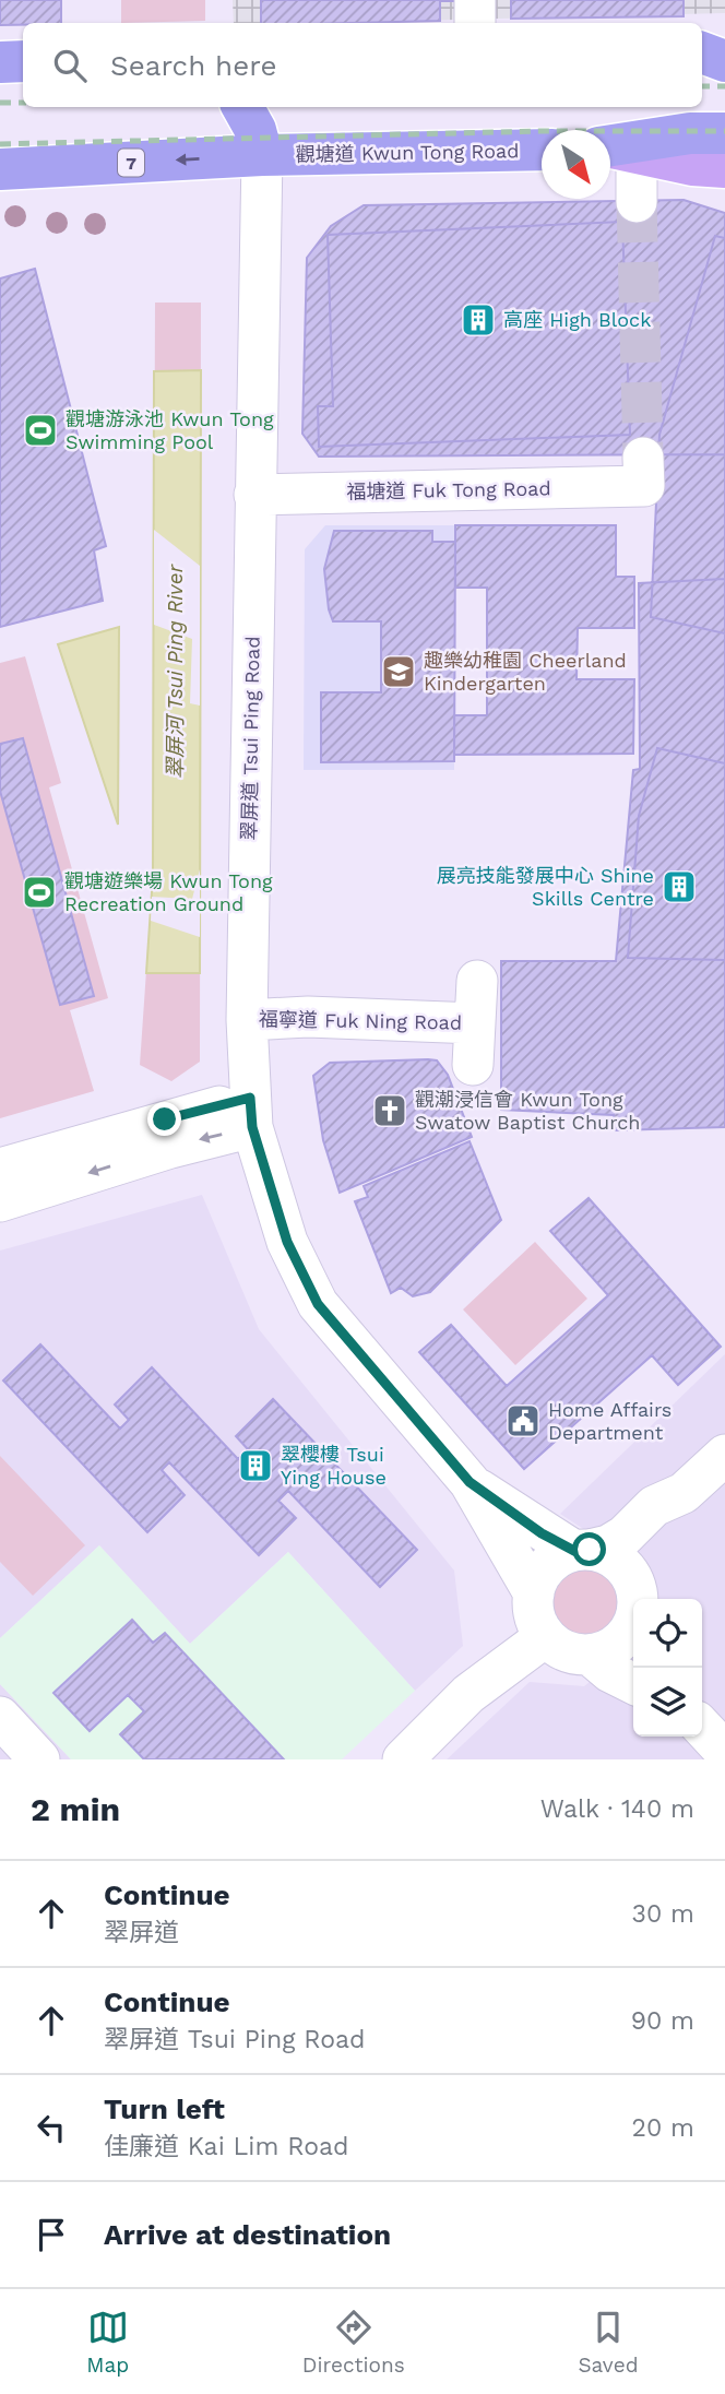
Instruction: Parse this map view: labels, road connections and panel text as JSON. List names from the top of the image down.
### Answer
{
  "streets": {
    "highway": ["觀塘道 Kwun Tong Road", "7"],
    "street": ["福塘道 Fuk Tong Road", "翠屏道 Tsui Ping Road", "福寧道 Fuk Ning Road"]
  },
  "crossings": [
    ["觀塘道 Kwun Tong Road", "7"],
    ["觀塘道 Kwun Tong Road", "翠屏道 Tsui Ping Road"],
    ["7", "翠屏道 Tsui Ping Road"],
    ["福塘道 Fuk Tong Road", "翠屏道 Tsui Ping Road"],
    ["翠屏道 Tsui Ping Road", "福寧道 Fuk Ning Road"]
  ],
  "water": ["翠屏河 Tsui Ping River"],
  "places": {
    "building": ["高座 High Block", "展亮技能發展中心 Shine Skills Centre", "翠櫻樓 Tsui Ying House"],
    "sports": ["觀塘游泳池 Kwun Tong Swimming Pool", "觀塘遊樂場 Kwun Tong Recreation Ground"],
    "school or university": ["趣樂幼稚園 Cheerland Kindergarten"],
    "church": ["觀潮浸信會 Kwun Tong Swatow Baptist Church"],
    "public building": ["Home Affairs Department"]
  },
  "north": "bottom right",
  "page": {
    "search": "Search here",
    "heading": ["2 min", "Walk · 140 m"],
    "list": [
      ["Continue", "翠屏道", "30 m"],
      ["Continue", "翠屏道 Tsui Ping Road", "90 m"],
      ["Turn left", "佳廉道 Kai Lim Road", "20 m"],
      "Arrive at destination"
    ],
    "nav": ["Map", "Directions", "Saved"]
  }
}
